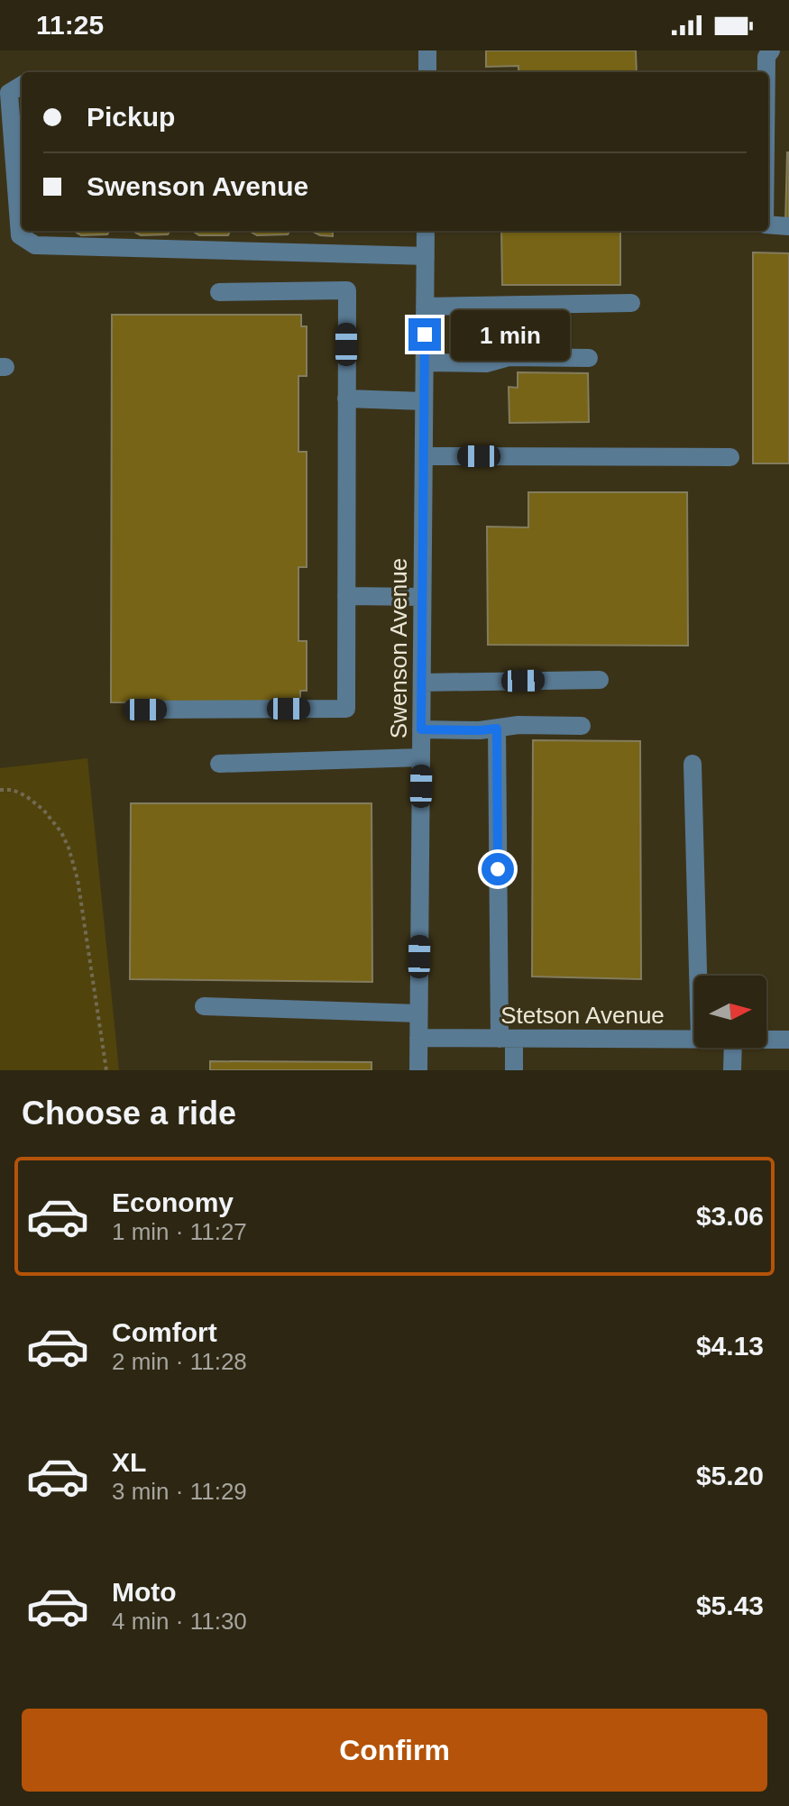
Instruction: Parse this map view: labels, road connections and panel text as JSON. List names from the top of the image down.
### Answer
{
  "streets": {
    "street": ["Swenson Avenue", "Stetson Avenue"]
  },
  "crossings": [
    ["Swenson Avenue", "Stetson Avenue"]
  ],
  "north": "right",
  "page": {
    "status": "11:25",
    "banner": ["Pickup", "Swenson Avenue"],
    "bubble": "1 min",
    "heading": "Choose a ride",
    "list": [
      {
        "name": "Economy",
        "note": "1 min · 11:27",
        "value": "$3.06"
      },
      {
        "name": "Comfort",
        "note": "2 min · 11:28",
        "value": "$4.13"
      },
      {
        "name": "XL",
        "note": "3 min · 11:29",
        "value": "$5.20"
      },
      {
        "name": "Moto",
        "note": "4 min · 11:30",
        "value": "$5.43"
      }
    ],
    "buttons": "Confirm"
  }
}
